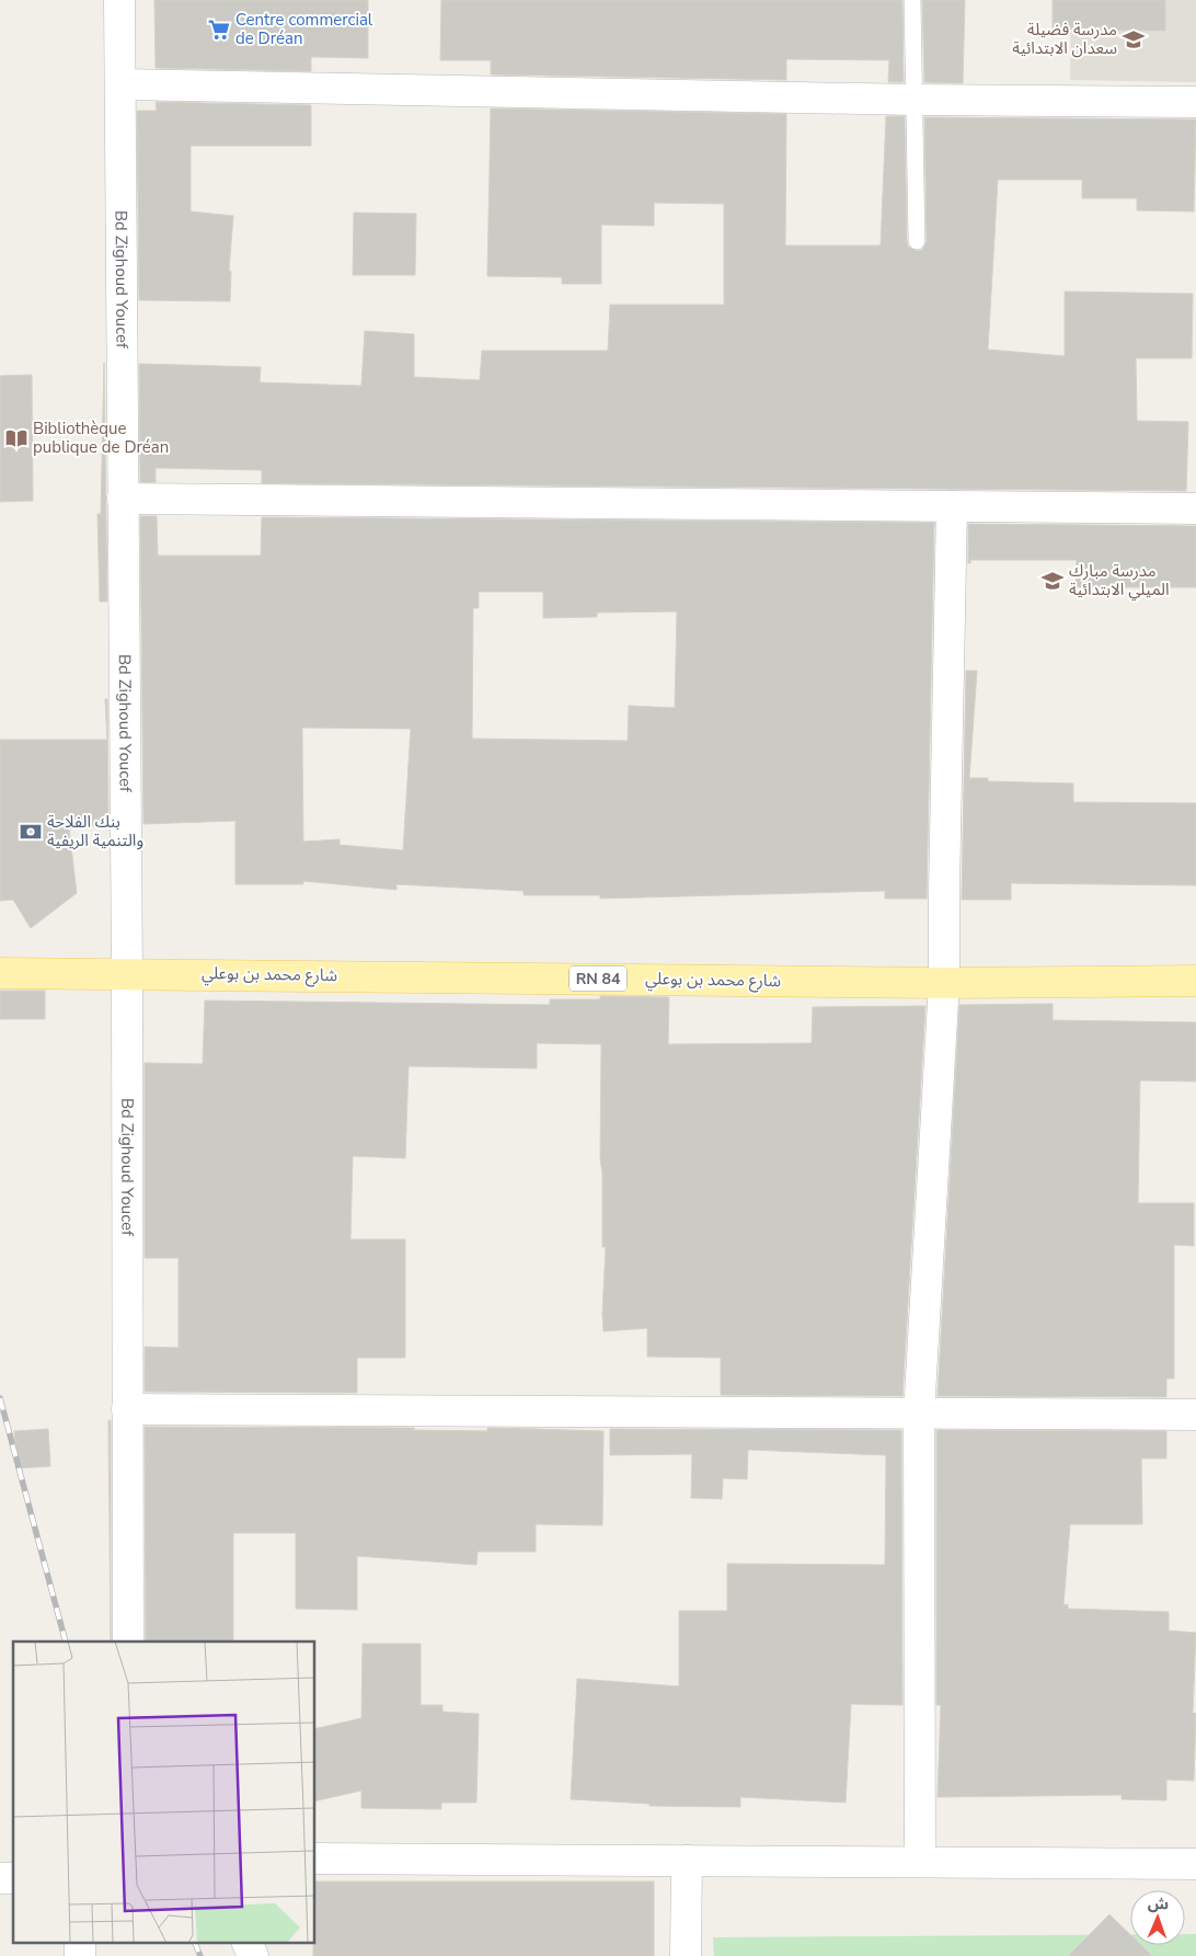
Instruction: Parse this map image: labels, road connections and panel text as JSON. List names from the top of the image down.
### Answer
{
  "streets": {
    "main road": ["شارع محمد بن بوعلي", "RN 84"],
    "street": ["Bd Zighoud Youcef"]
  },
  "crossings": [
    ["Bd Zighoud Youcef", "شارع محمد بن بوعلي"]
  ],
  "places": {
    "supermarket": ["Centre commercial de Dréan"],
    "school or university": ["مدرسة فضيلة سعدان الابتدائية", "مدرسة مبارك الميلي الابتدائية"],
    "library": ["Bibliothèque publique de Dréan"],
    "bank": ["بنك الفلاحة والتنمية الريفية"]
  },
  "north": "top"
}
